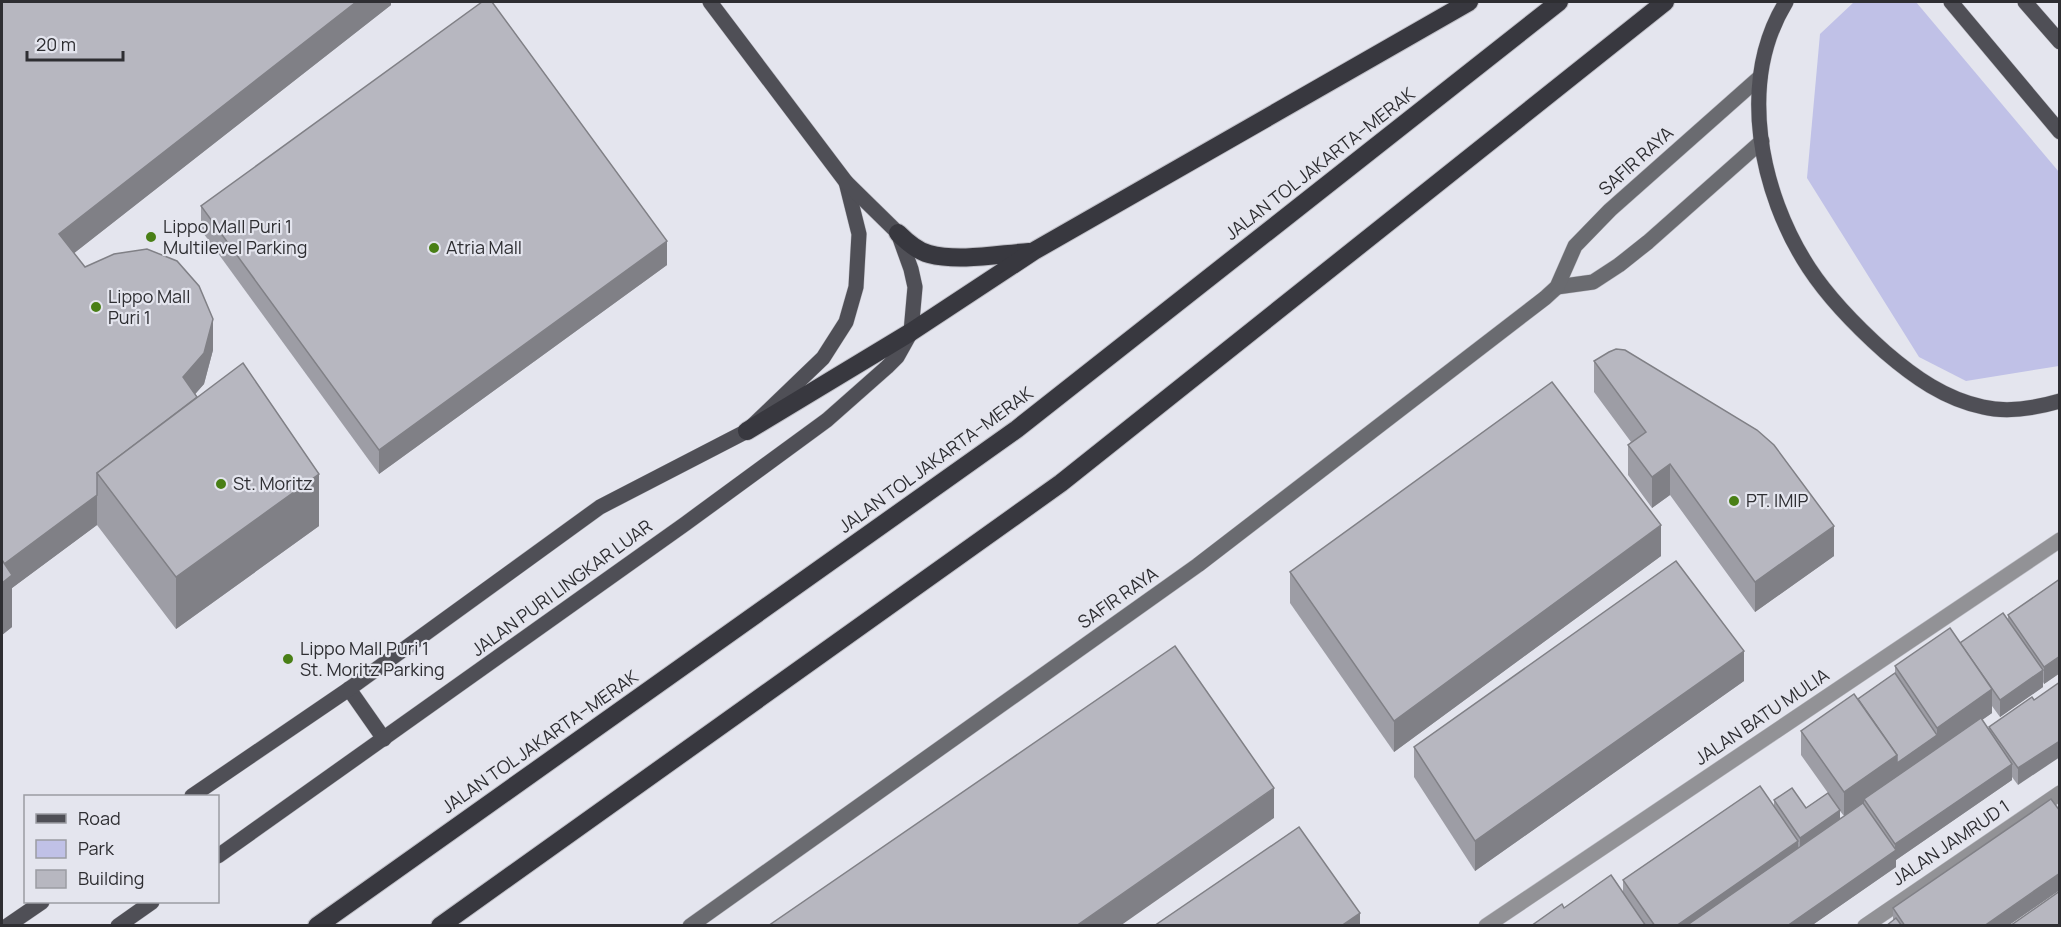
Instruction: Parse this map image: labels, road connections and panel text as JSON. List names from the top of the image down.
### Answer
{
  "streets": {
    "highway": ["JALAN TOL JAKARTA–MERAK"],
    "main road": ["JALAN PURI LINGKAR LUAR"],
    "street": ["SAFIR RAYA", "JALAN BATU MULIA", "JALAN JAMRUD 1"]
  },
  "places": [
    "Lippo Mall Puri 1 Multilevel Parking",
    "Atria Mall",
    "Lippo Mall Puri 1",
    "St. Moritz",
    "PT. IMIP",
    "Lippo Mall Puri 1 St. Moritz Parking"
  ],
  "legend": ["Road", "Park", "Building"],
  "scale_bar": "20 m"
}
